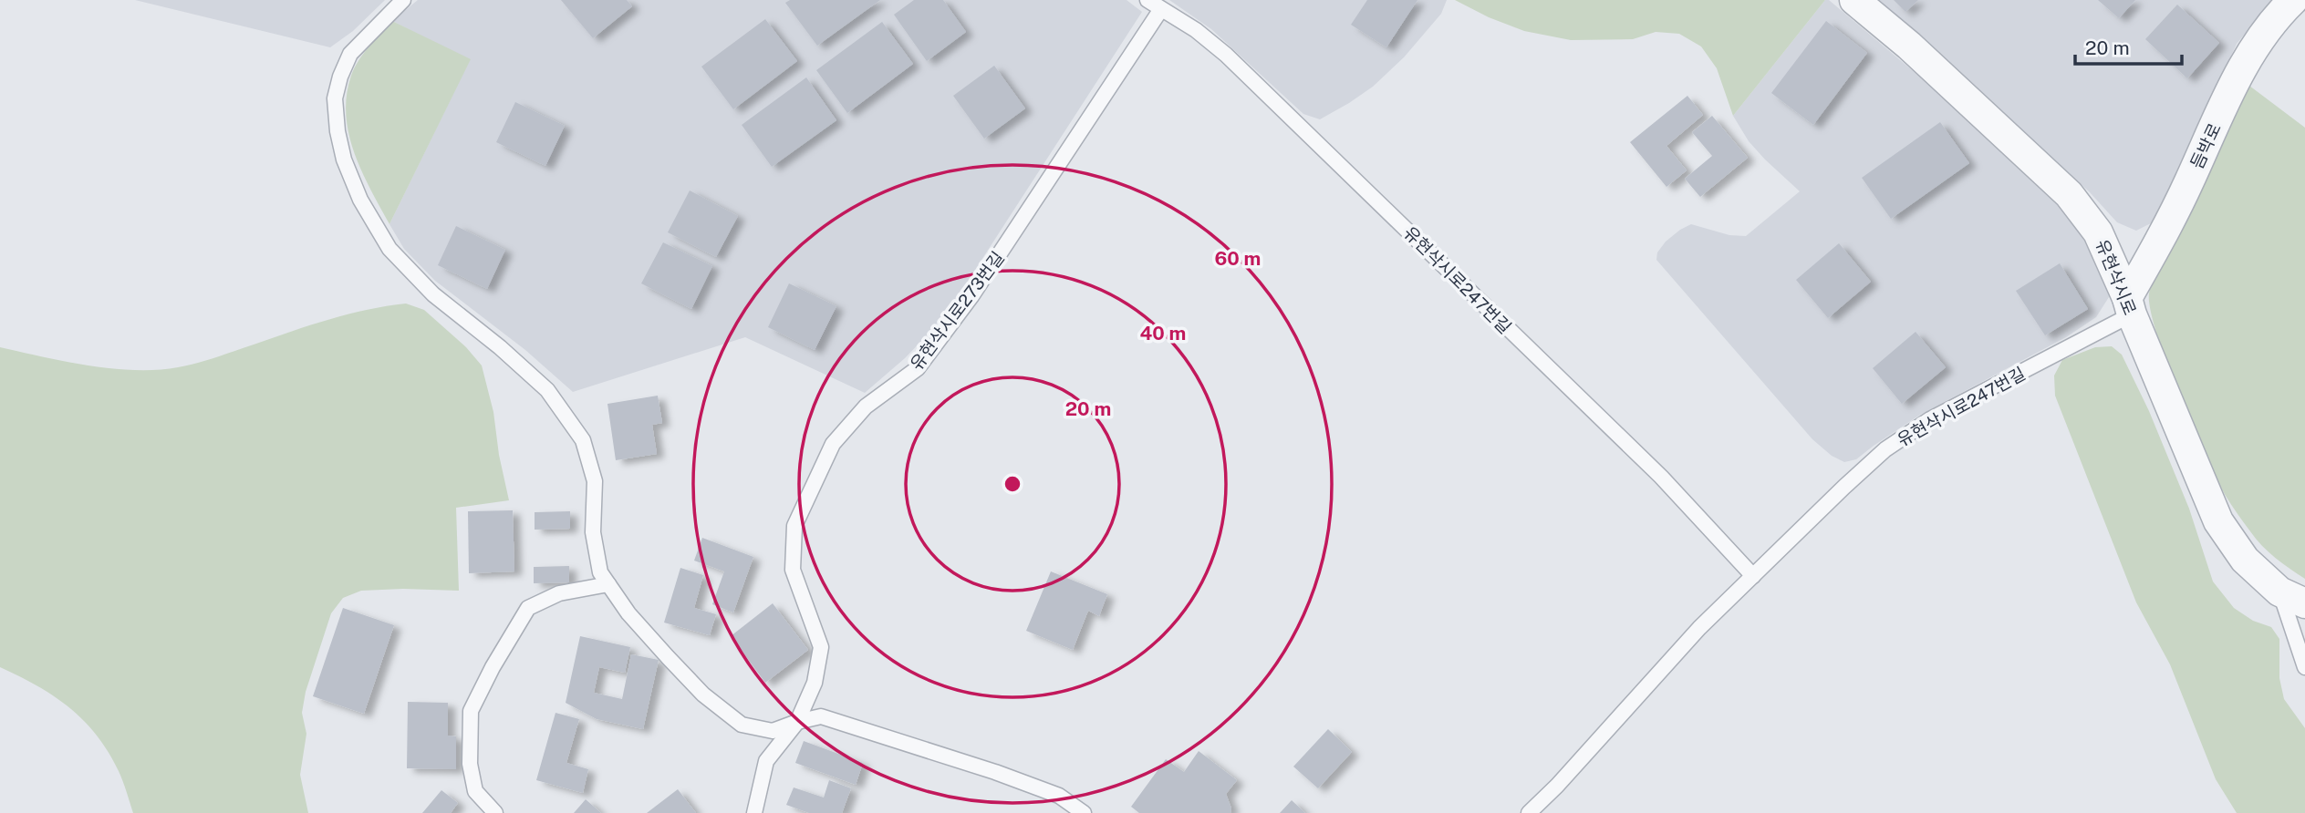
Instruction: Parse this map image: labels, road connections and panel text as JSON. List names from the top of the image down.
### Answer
{
  "streets": {
    "street": ["듬박로", "유현삭시로"],
    "lane": ["유현삭시로247번길", "유현삭시로273번길"]
  },
  "crossings": [
    ["듬박로", "유현삭시로"],
    ["듬박로", "유현삭시로247번길"],
    ["유현삭시로", "유현삭시로247번길"],
    ["유현삭시로247번길", "유현삭시로273번길"]
  ],
  "scale_bar": "20 m",
  "rings": ["60 m", "40 m", "20 m"]
}
